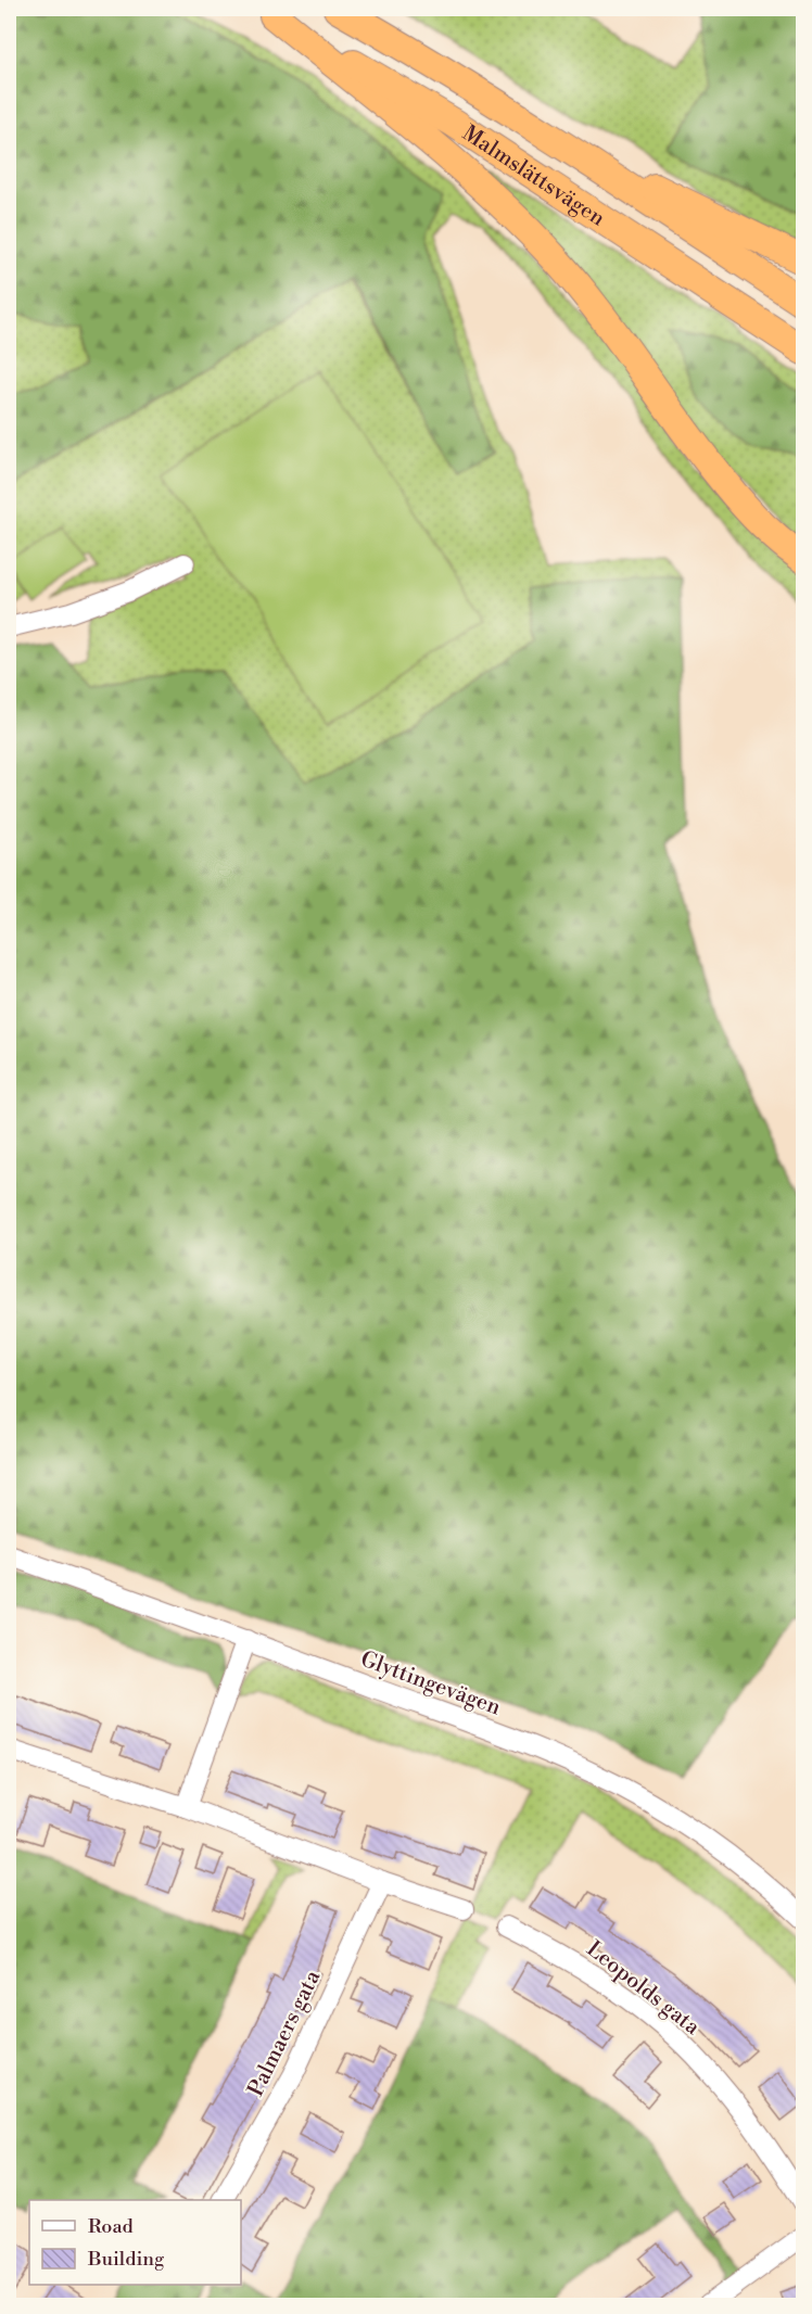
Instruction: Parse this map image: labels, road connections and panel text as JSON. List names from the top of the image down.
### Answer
{
  "streets": {
    "highway": ["Malmslättsvägen"],
    "street": ["Glyttingevägen", "Leopolds gata", "Palmaers gata"]
  },
  "legend": ["Road", "Building"]
}
